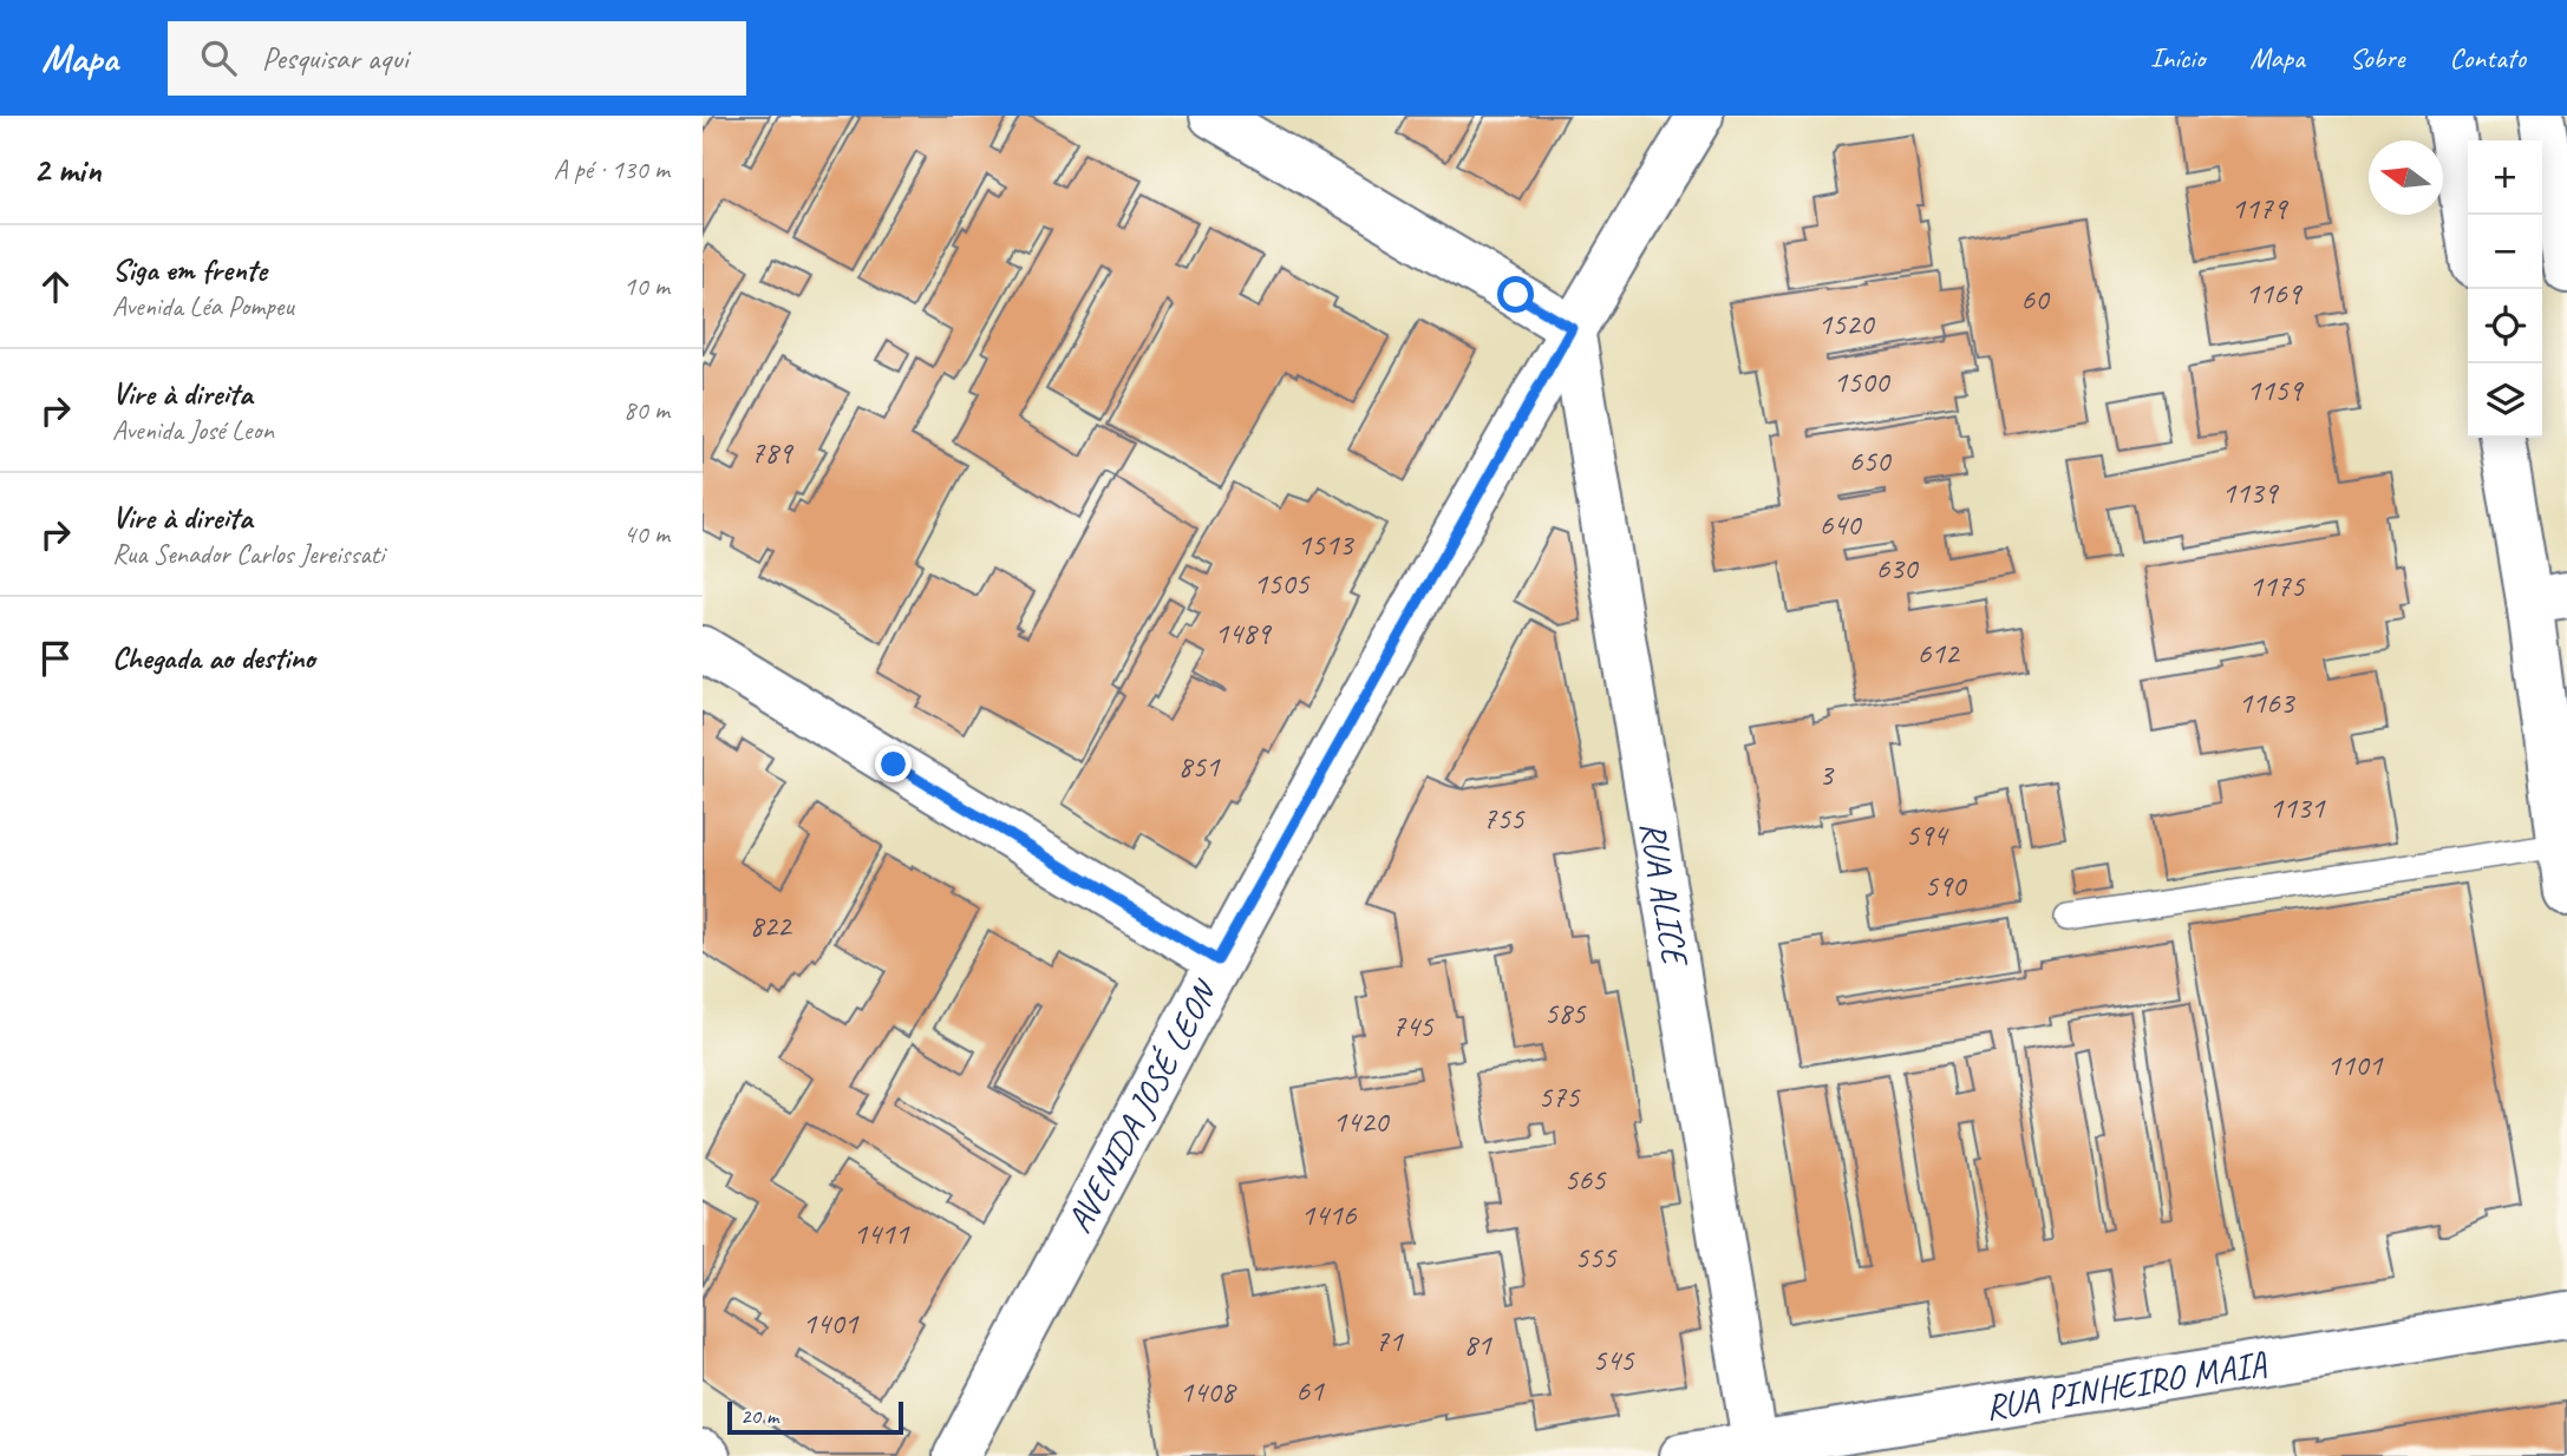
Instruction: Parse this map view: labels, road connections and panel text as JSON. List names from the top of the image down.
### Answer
{
  "streets": {
    "street": ["RUA ALICE", "AVENIDA JOSÉ LEON", "RUA PINHEIRO MAIA"]
  },
  "crossings": [
    ["RUA ALICE", "AVENIDA JOSÉ LEON"],
    ["RUA ALICE", "RUA PINHEIRO MAIA"]
  ],
  "house_numbers": [
    "1179",
    "1169",
    "60",
    "1520",
    "1500",
    "1159",
    "789",
    "650",
    "1139",
    "640",
    "1513",
    "630",
    "1505",
    "1175",
    "1489",
    "612",
    "1163",
    "851",
    "3",
    "1131",
    "755",
    "594",
    "590",
    "822",
    "585",
    "745",
    "1101",
    "575",
    "1420",
    "565",
    "1416",
    "1411",
    "555",
    "1401",
    "71",
    "81",
    "545",
    "61",
    "1408"
  ],
  "scale_bar": "20 m",
  "north": "left",
  "page": {
    "header": "Mapa",
    "search": "Pesquisar aqui",
    "nav": [
      "Início",
      "Mapa",
      "Sobre",
      "Contato"
    ],
    "heading": ["2 min", "A pé · 130 m"],
    "map_buttons": ["+", "−"],
    "list": [
      ["Siga em frente", "Avenida Léa Pompeu", "10 m"],
      ["Vire à direita", "Avenida José Leon", "80 m"],
      ["Vire à direita", "Rua Senador Carlos Jereissati", "40 m"],
      "Chegada ao destino"
    ],
    "scale": "20 m"
  }
}
